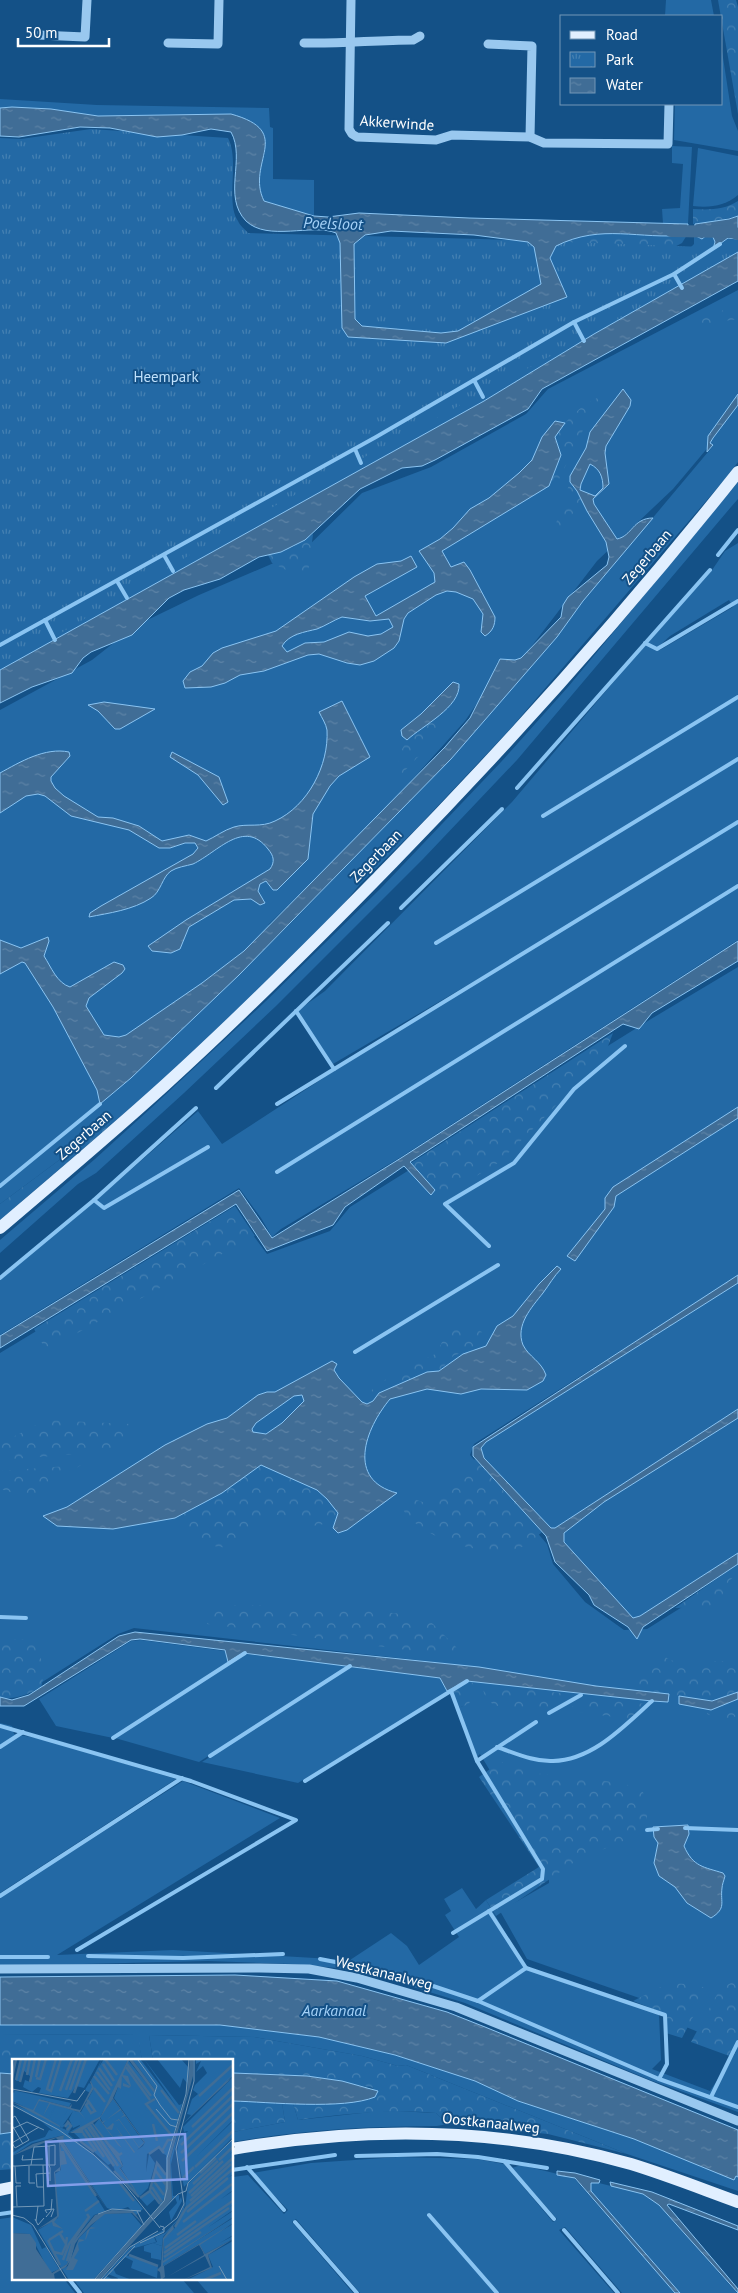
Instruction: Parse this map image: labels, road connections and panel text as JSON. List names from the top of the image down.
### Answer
{
  "streets": {
    "main road": ["Zegerbaan", "Oostkanaalweg"],
    "street": ["Akkerwinde", "Westkanaalweg"]
  },
  "water": ["Poelsloot", "Aarkanaal"],
  "parks": ["Heempark"],
  "legend": ["Road", "Park", "Water"],
  "scale_bar": "50 m"
}
